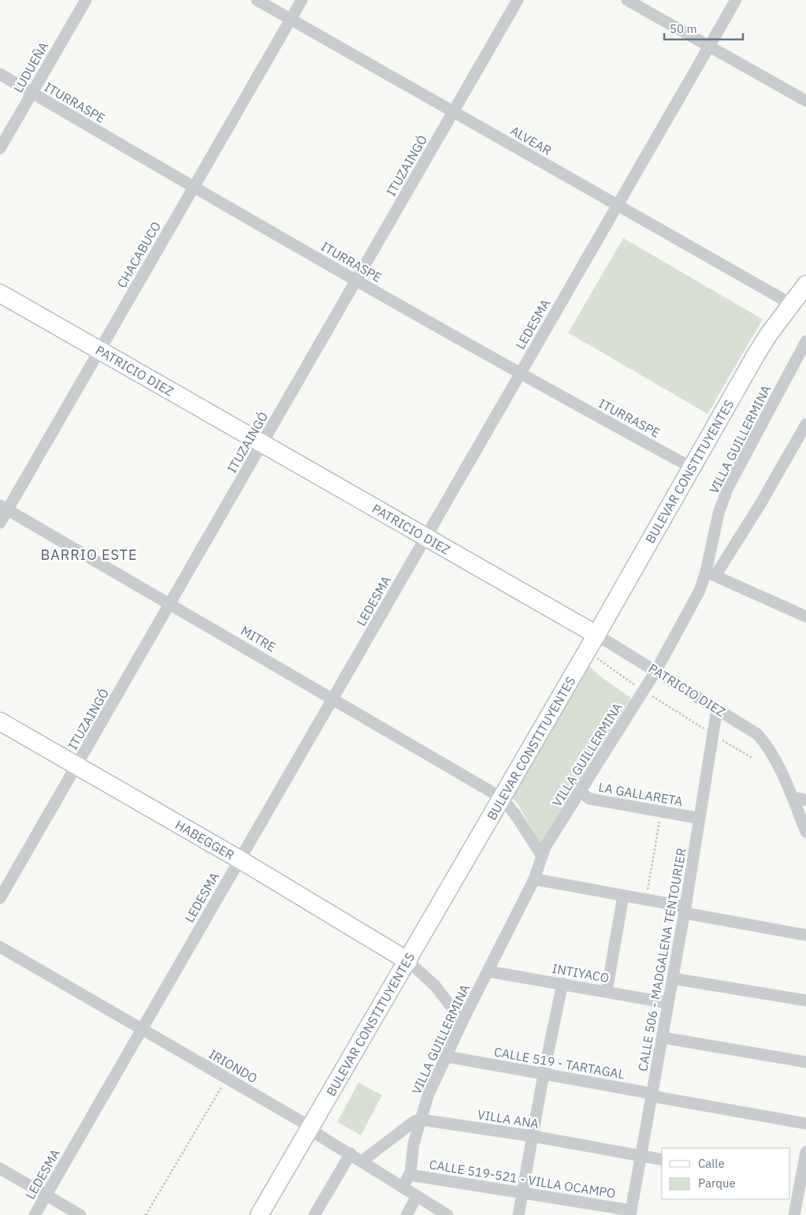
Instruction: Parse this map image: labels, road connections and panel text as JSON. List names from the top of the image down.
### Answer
{
  "streets": {
    "street": [
      "LUDUEÑA",
      "ITURRASPE",
      "ALVEAR",
      "ITUZAINGÓ",
      "CHACABUCO",
      "LEDESMA",
      "PATRICIO DIEZ",
      "VILLA GUILLERMINA",
      "BULEVAR CONSTITUYENTES",
      "MITRE",
      "LA GALLARETA",
      "HABEGGER",
      "CALLE 506 - MADGALENA TENTOURIER",
      "INTIYACO",
      "CALLE 519 - TARTAGAL",
      "IRIONDO",
      "VILLA ANA",
      "CALLE 519-521 - VILLA OCAMPO"
    ]
  },
  "crossings": [
    ["LUDUEÑA", "ITURRASPE"],
    ["ITURRASPE", "ITUZAINGÓ"],
    ["ITURRASPE", "CHACABUCO"],
    ["ITURRASPE", "LEDESMA"],
    ["ITURRASPE", "BULEVAR CONSTITUYENTES"],
    ["ALVEAR", "ITUZAINGÓ"],
    ["ALVEAR", "CHACABUCO"],
    ["ALVEAR", "LEDESMA"],
    ["ALVEAR", "BULEVAR CONSTITUYENTES"],
    ["ITUZAINGÓ", "PATRICIO DIEZ"],
    ["ITUZAINGÓ", "MITRE"],
    ["ITUZAINGÓ", "HABEGGER"],
    ["CHACABUCO", "PATRICIO DIEZ"],
    ["CHACABUCO", "MITRE"],
    ["LEDESMA", "PATRICIO DIEZ"],
    ["LEDESMA", "MITRE"],
    ["LEDESMA", "HABEGGER"],
    ["LEDESMA", "IRIONDO"],
    ["PATRICIO DIEZ", "VILLA GUILLERMINA"],
    ["PATRICIO DIEZ", "BULEVAR CONSTITUYENTES"],
    ["PATRICIO DIEZ", "CALLE 506 - MADGALENA TENTOURIER"],
    ["VILLA GUILLERMINA", "LA GALLARETA"],
    ["VILLA GUILLERMINA", "INTIYACO"],
    ["VILLA GUILLERMINA", "CALLE 519 - TARTAGAL"],
    ["VILLA GUILLERMINA", "IRIONDO"],
    ["VILLA GUILLERMINA", "VILLA ANA"],
    ["VILLA GUILLERMINA", "CALLE 519-521 - VILLA OCAMPO"],
    ["BULEVAR CONSTITUYENTES", "MITRE"],
    ["BULEVAR CONSTITUYENTES", "HABEGGER"],
    ["BULEVAR CONSTITUYENTES", "IRIONDO"],
    ["LA GALLARETA", "CALLE 506 - MADGALENA TENTOURIER"],
    ["CALLE 506 - MADGALENA TENTOURIER", "INTIYACO"],
    ["CALLE 506 - MADGALENA TENTOURIER", "CALLE 519 - TARTAGAL"],
    ["CALLE 506 - MADGALENA TENTOURIER", "VILLA ANA"],
    ["CALLE 506 - MADGALENA TENTOURIER", "CALLE 519-521 - VILLA OCAMPO"]
  ],
  "districts": ["BARRIO ESTE"],
  "legend": ["Calle", "Parque"],
  "scale_bar": "50 m"
}
